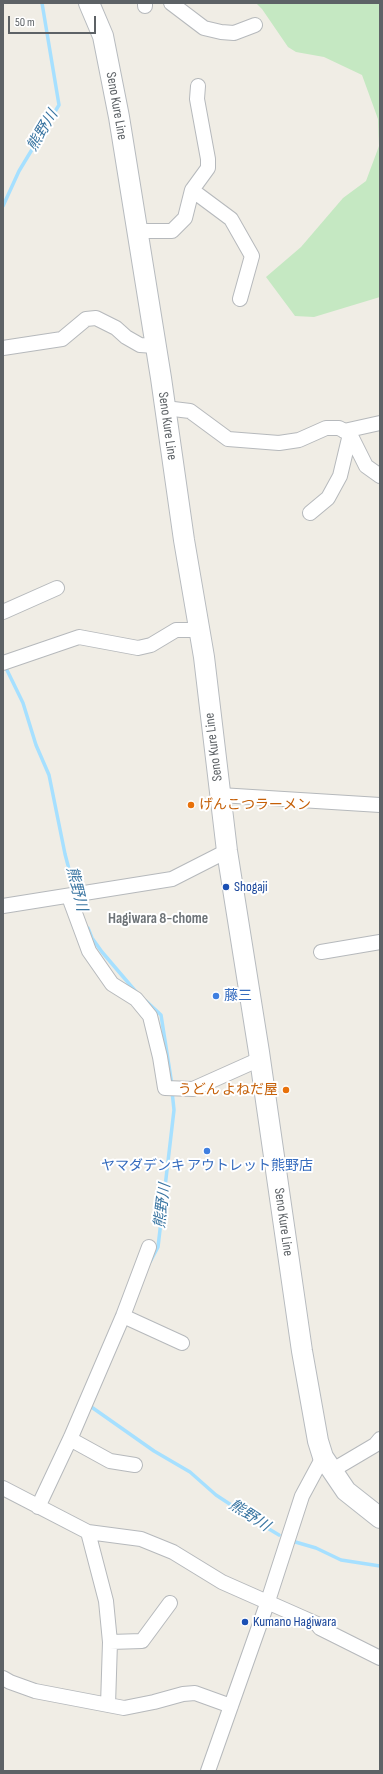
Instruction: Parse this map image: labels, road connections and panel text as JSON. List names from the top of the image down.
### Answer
{
  "streets": {
    "main road": ["Seno Kure Line"]
  },
  "districts": ["Hagiwara 8-chome"],
  "water": ["熊野川"],
  "places": [
    "げんこつラーメン",
    "Shogaji",
    "藤三",
    "うどん よねだ屋",
    "ヤマダデンキ アウトレット熊野店",
    "Kumano Hagiwara"
  ],
  "scale_bar": "50 m"
}
